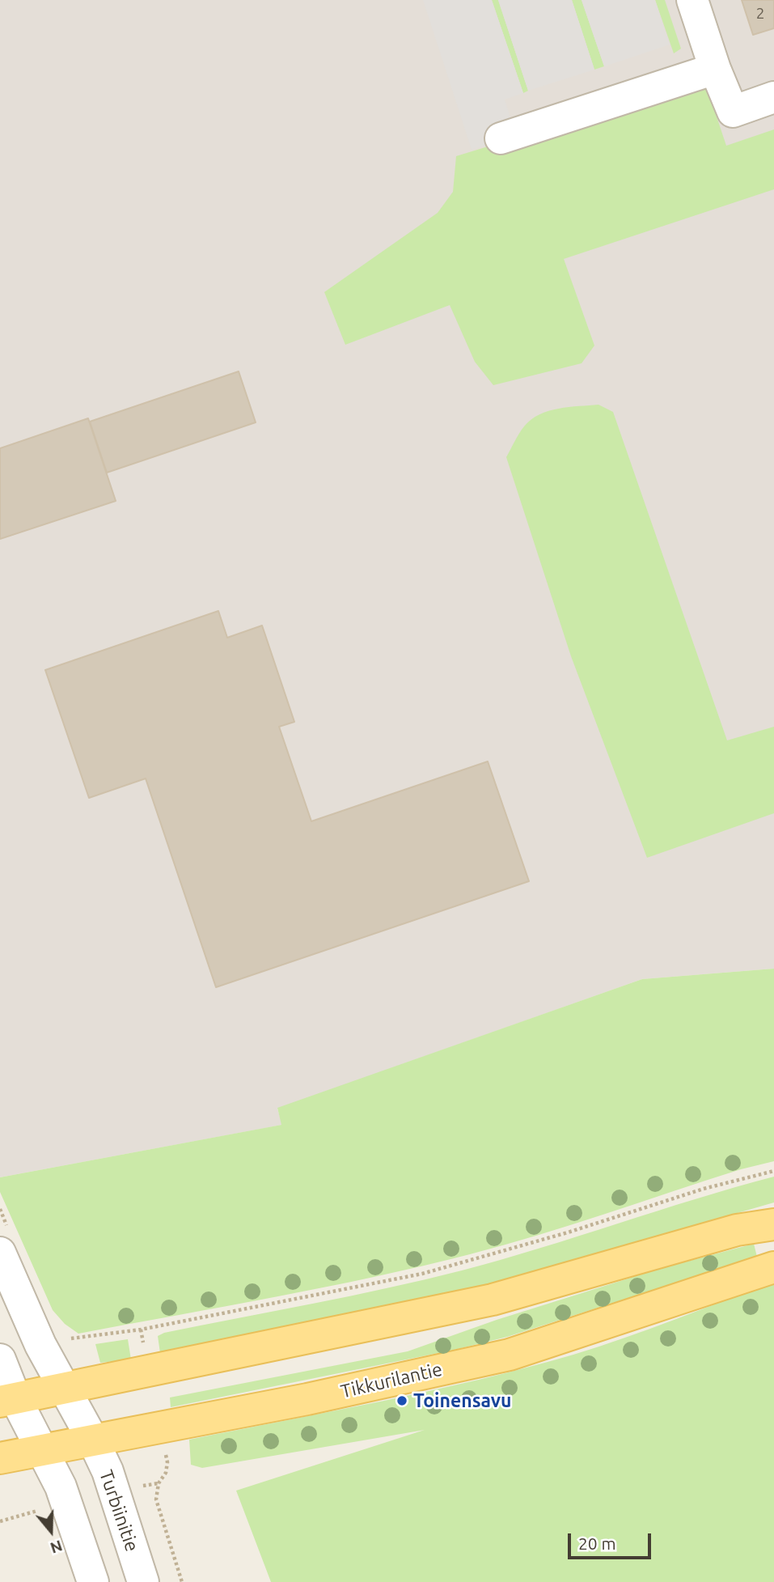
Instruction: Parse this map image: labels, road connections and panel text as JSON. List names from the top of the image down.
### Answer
{
  "streets": {
    "main road": ["Tikkurilantie"],
    "street": ["Turbiinitie"]
  },
  "crossings": [
    ["Tikkurilantie", "Turbiinitie"]
  ],
  "places": ["Toinensavu"],
  "house_numbers": ["2"],
  "scale_bar": "20 m",
  "north": "bottom"
}
